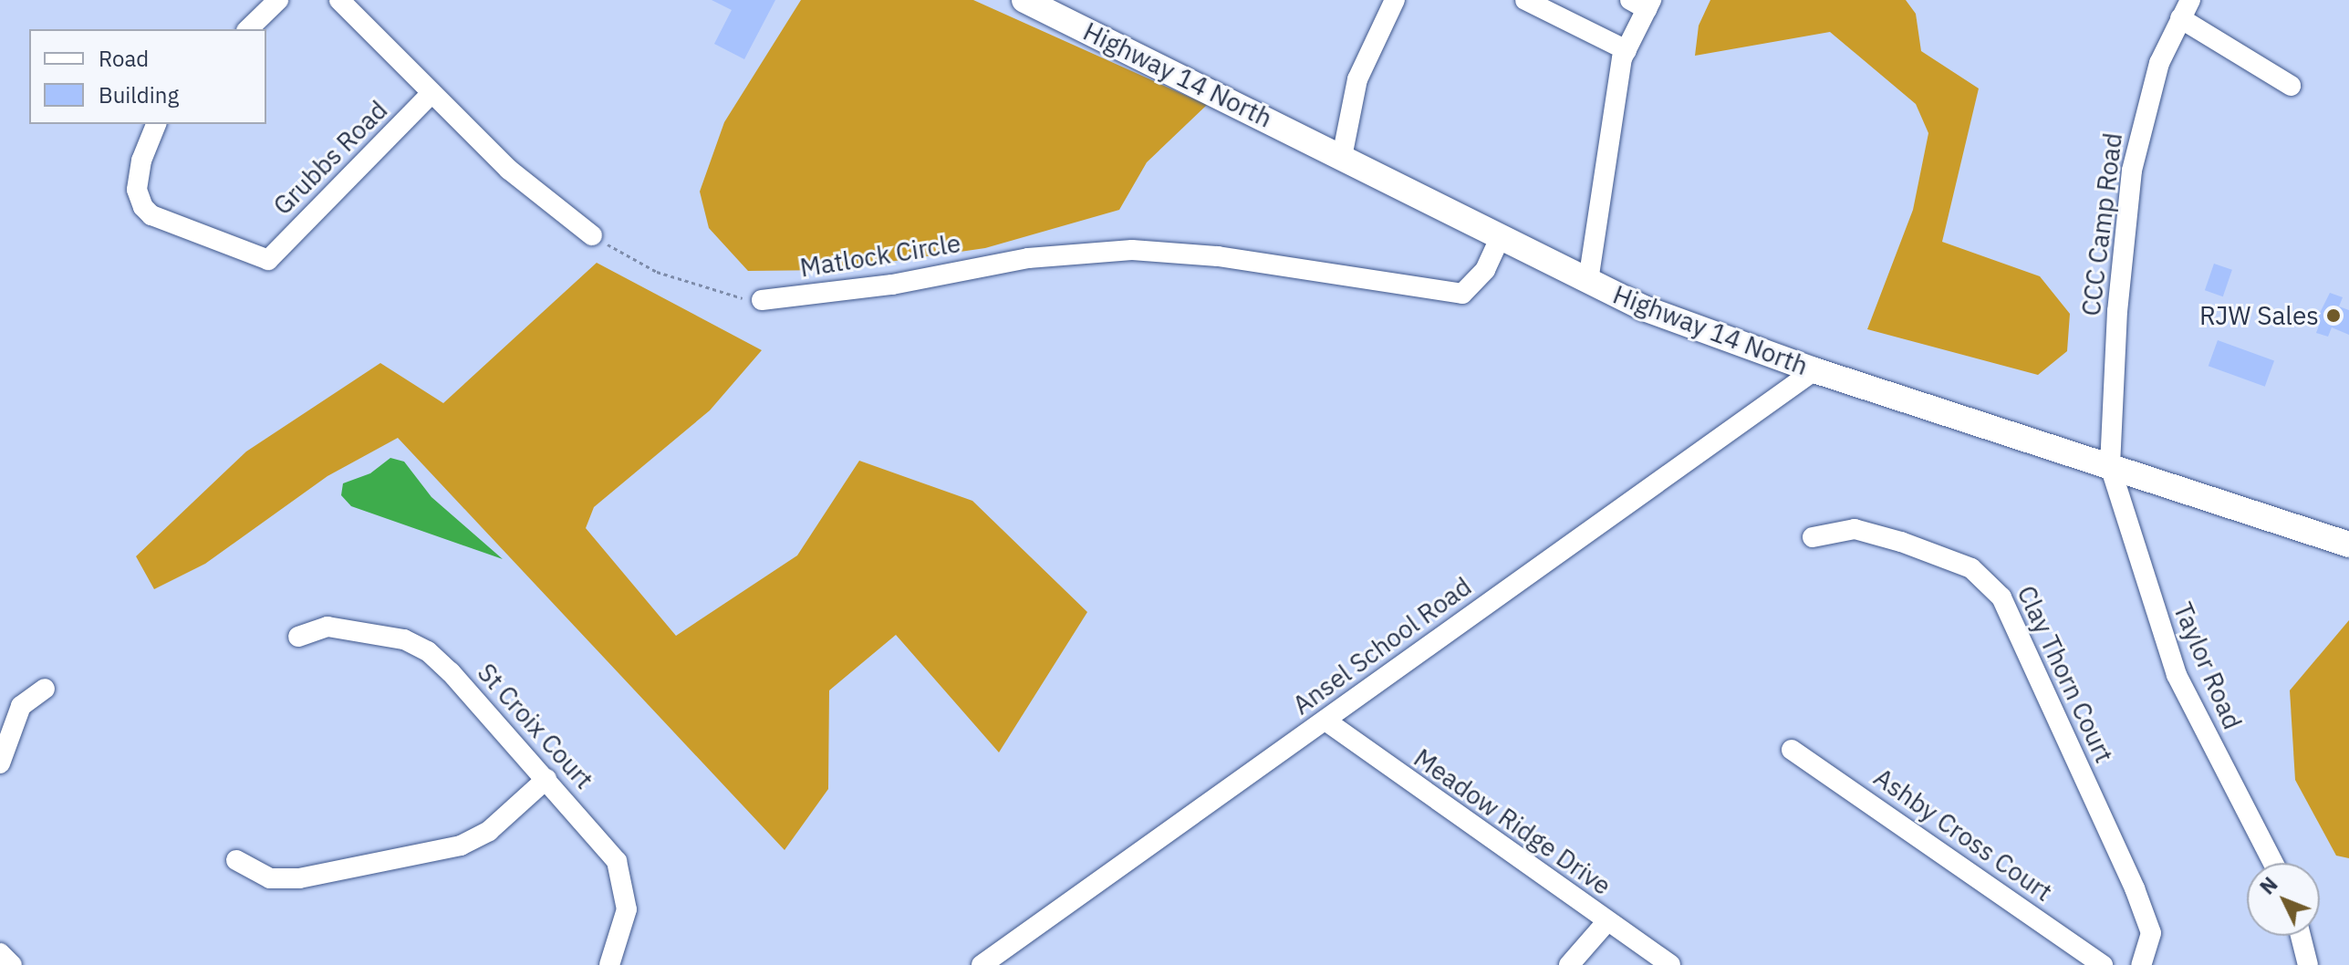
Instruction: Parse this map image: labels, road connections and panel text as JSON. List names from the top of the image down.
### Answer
{
  "streets": {
    "main road": ["Highway 14 North"],
    "street": [
      "Grubbs Road",
      "CCC Camp Road",
      "Matlock Circle",
      "Ansel School Road",
      "Taylor Road",
      "Clay Thorn Court",
      "St Croix Court",
      "Meadow Ridge Drive",
      "Ashby Cross Court"
    ]
  },
  "crossings": [
    ["Highway 14 North", "CCC Camp Road"],
    ["Highway 14 North", "Matlock Circle"],
    ["Highway 14 North", "Ansel School Road"],
    ["Highway 14 North", "Taylor Road"],
    ["CCC Camp Road", "Taylor Road"],
    ["Ansel School Road", "Meadow Ridge Drive"]
  ],
  "places": ["RJW Sales"],
  "legend": ["Road", "Building"],
  "north": "top left"
}
